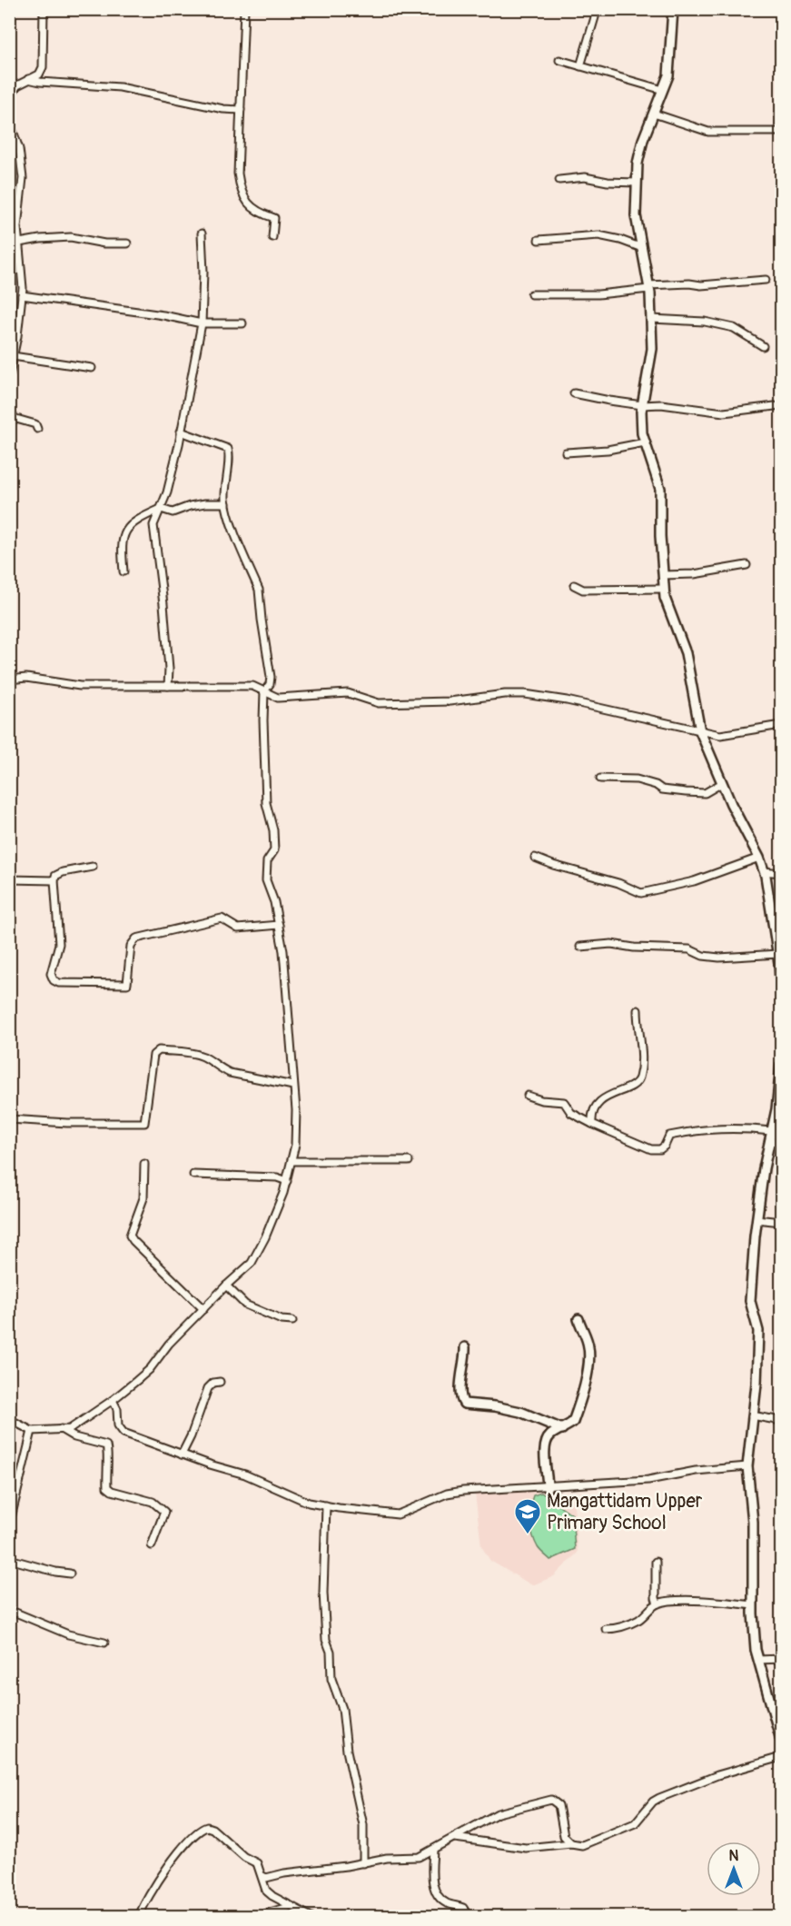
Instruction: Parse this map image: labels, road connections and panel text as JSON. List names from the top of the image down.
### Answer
{
  "places": {
    "school or university": ["Mangattidam Upper Primary School"]
  },
  "north": "top"
}
